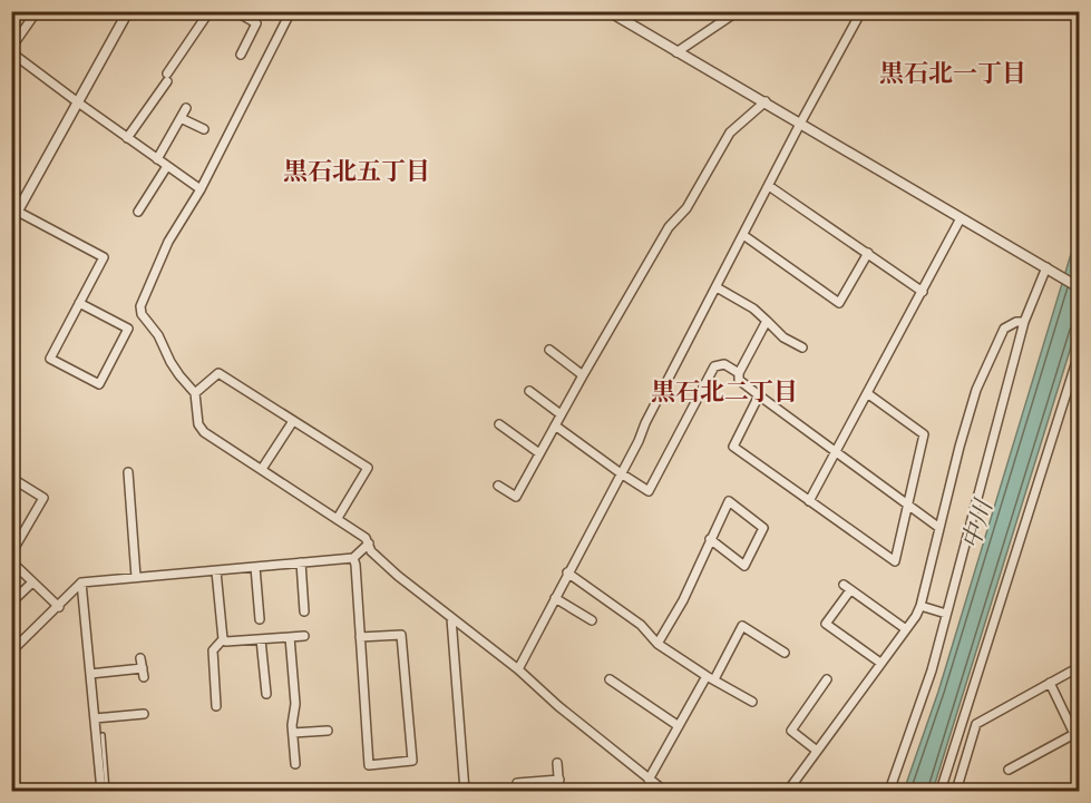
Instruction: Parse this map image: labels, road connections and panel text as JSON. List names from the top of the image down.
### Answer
{
  "districts": ["黒石北一丁目", "黒石北五丁目", "黒石北二丁目"],
  "water": ["中川"]
}
